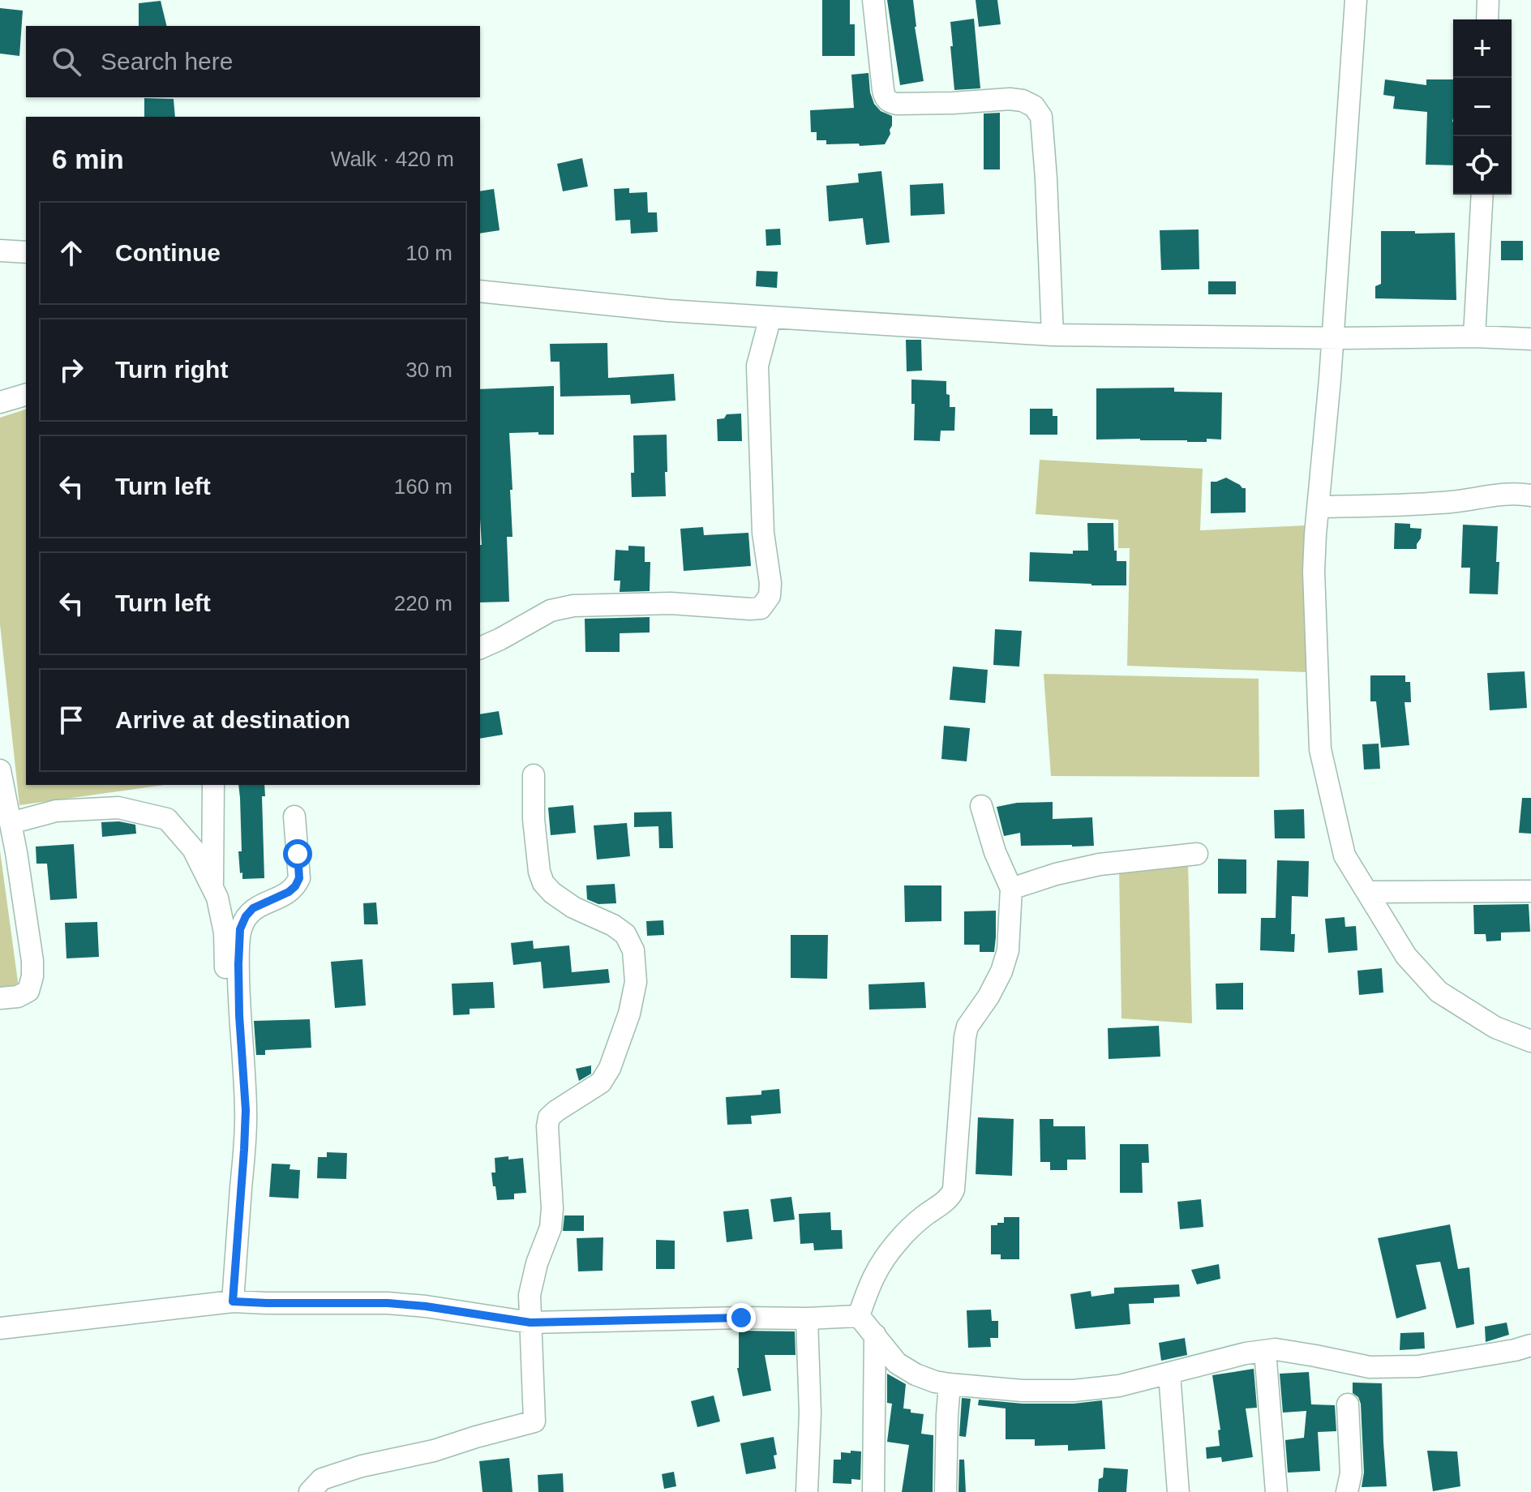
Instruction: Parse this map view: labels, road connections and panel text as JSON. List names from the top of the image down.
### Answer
{
  "page": {
    "map_buttons": ["+", "−"],
    "search": "Search here",
    "heading": ["6 min", "Walk · 420 m"],
    "list": [
      ["Continue", "10 m"],
      ["Turn right", "30 m"],
      ["Turn left", "160 m"],
      ["Turn left", "220 m"],
      "Arrive at destination"
    ]
  }
}
